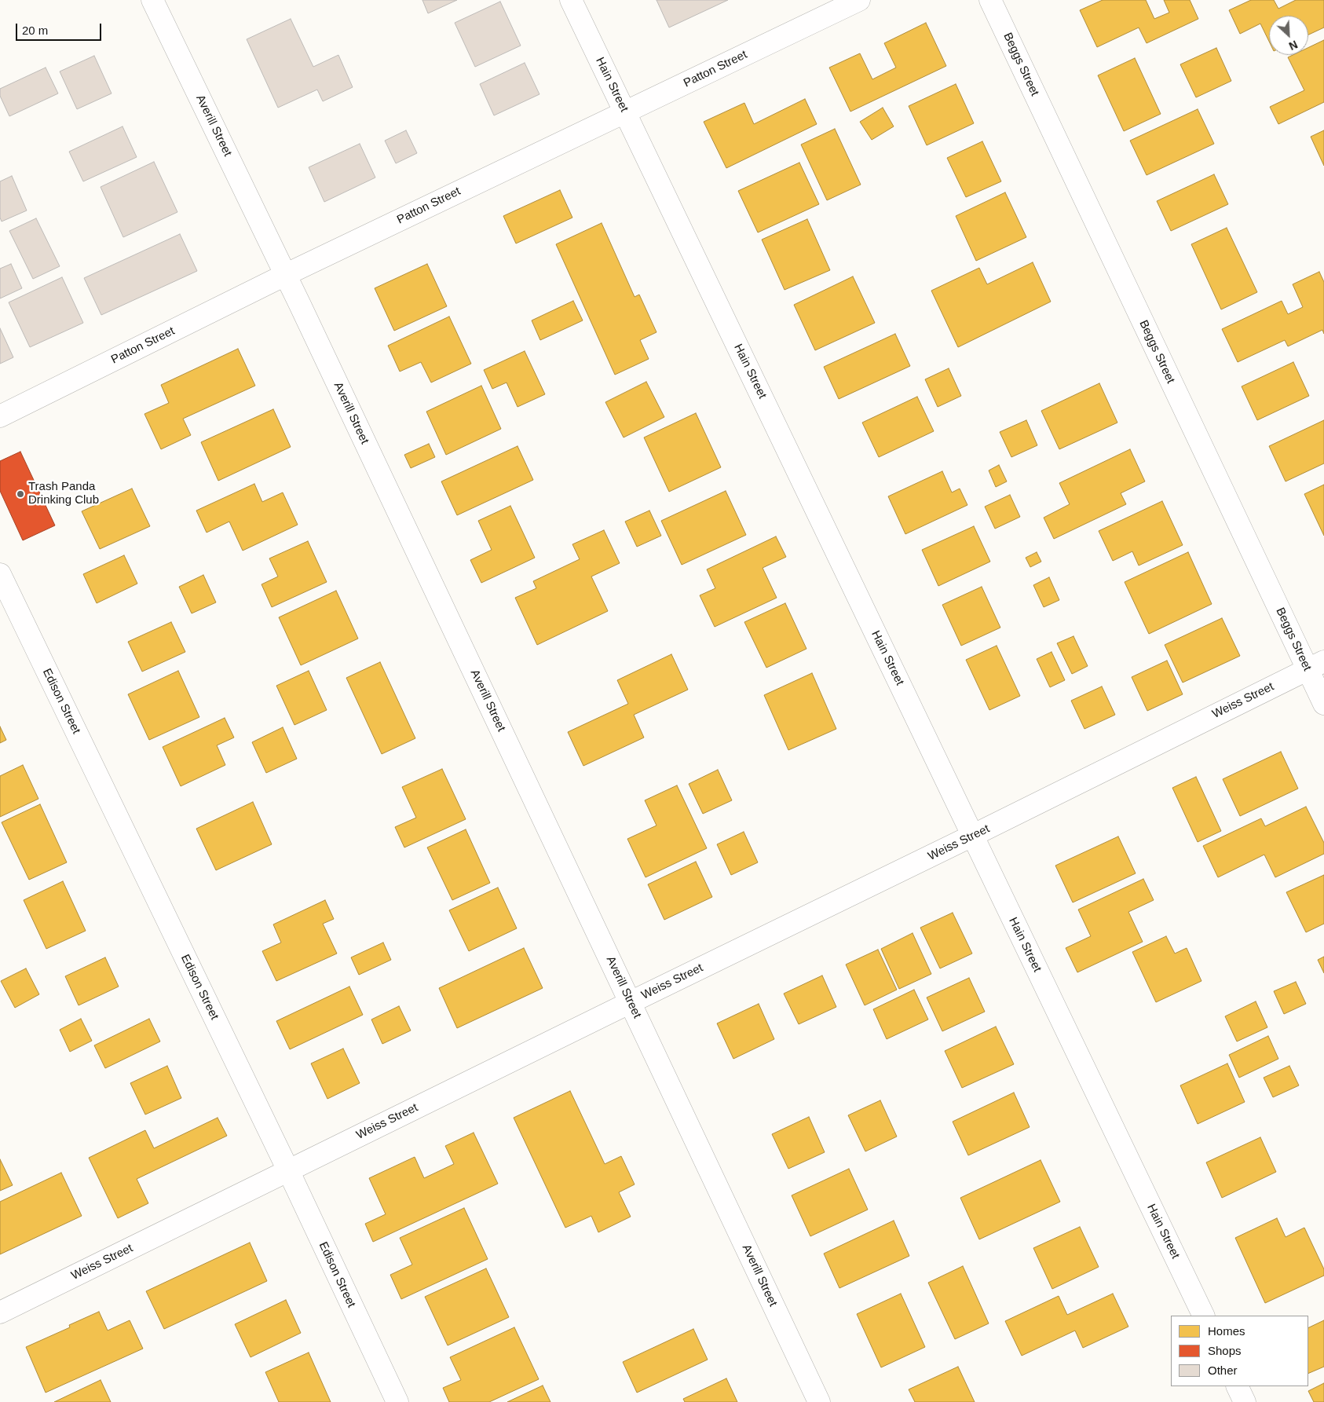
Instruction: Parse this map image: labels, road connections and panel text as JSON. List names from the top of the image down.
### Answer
{
  "streets": {
    "street": [
      "Beggs Street",
      "Patton Street",
      "Hain Street",
      "Averill Street",
      "Weiss Street",
      "Edison Street"
    ]
  },
  "crossings": [
    ["Beggs Street", "Weiss Street"],
    ["Patton Street", "Hain Street"],
    ["Patton Street", "Averill Street"],
    ["Hain Street", "Weiss Street"],
    ["Averill Street", "Weiss Street"],
    ["Weiss Street", "Edison Street"]
  ],
  "places": ["Trash Panda Drinking Club"],
  "legend": ["Homes", "Shops", "Other"],
  "scale_bar": "20 m",
  "north": "bottom right"
}
